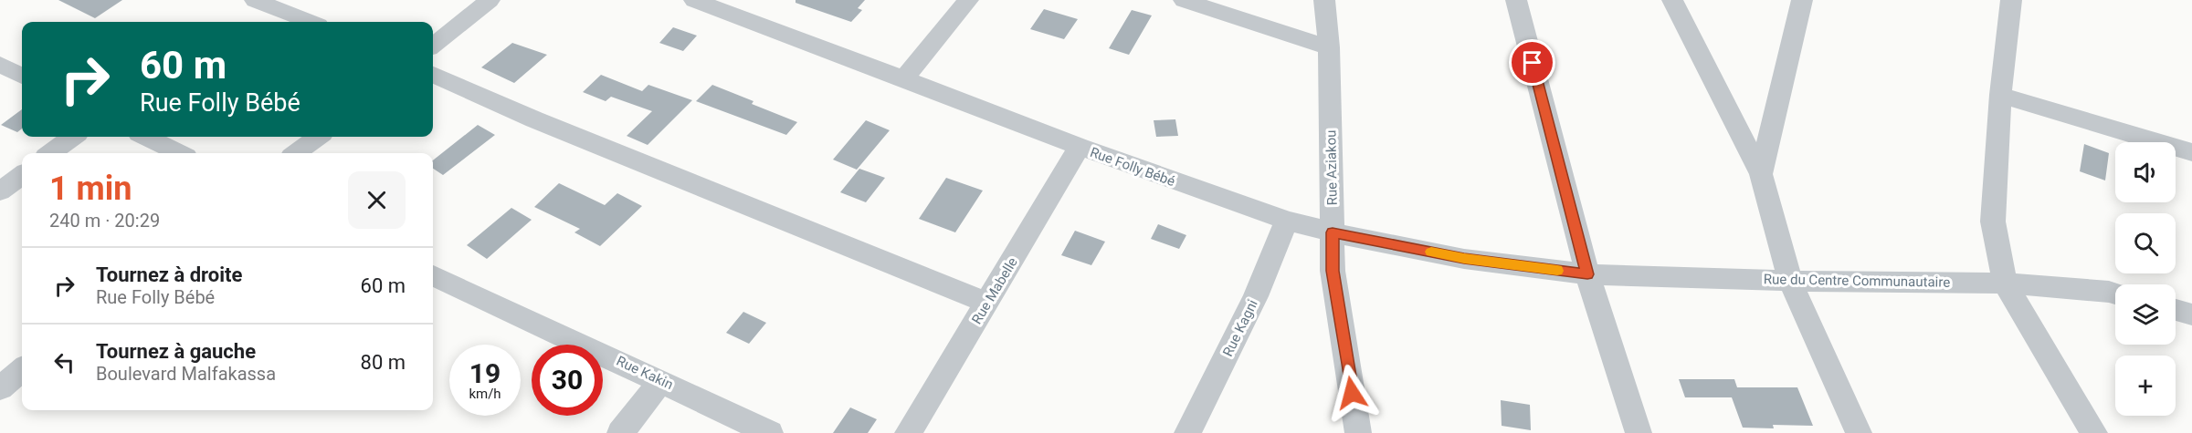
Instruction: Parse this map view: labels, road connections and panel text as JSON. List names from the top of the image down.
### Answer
{
  "streets": {
    "street": [
      "Rue Folly Bébé",
      "Rue Aziakou",
      "Rue du Centre Communautaire",
      "Rue Mabelle",
      "Rue Kagni",
      "Rue Kakin"
    ]
  },
  "crossings": [
    ["Rue Folly Bébé", "Rue Aziakou"],
    ["Rue Folly Bébé", "Rue du Centre Communautaire"],
    ["Rue Folly Bébé", "Rue Mabelle"],
    ["Rue Folly Bébé", "Rue Kagni"]
  ],
  "page": {
    "turn": ["60 m", "Rue Folly Bébé"],
    "map_buttons": "+",
    "heading": ["1 min", "240 m · 20:29"],
    "list": [
      {
        "name": "Tournez à droite",
        "note": "Rue Folly Bébé",
        "value": "60 m"
      },
      {
        "name": "Tournez à gauche",
        "note": "Boulevard Malfakassa",
        "value": "80 m"
      }
    ],
    "speed": "19 km/h",
    "limit": "30"
  }
}
